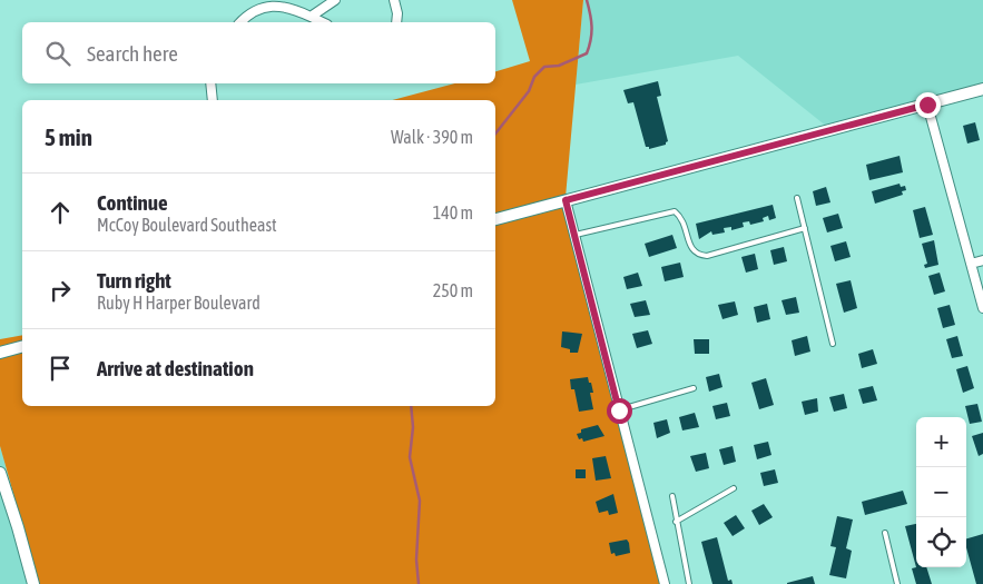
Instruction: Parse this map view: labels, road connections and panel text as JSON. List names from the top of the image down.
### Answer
{
  "page": {
    "search": "Search here",
    "heading": ["5 min", "Walk · 390 m"],
    "list": [
      ["Continue", "McCoy Boulevard Southeast", "140 m"],
      ["Turn right", "Ruby H Harper Boulevard", "250 m"],
      "Arrive at destination"
    ],
    "map_buttons": ["+", "−"]
  }
}
